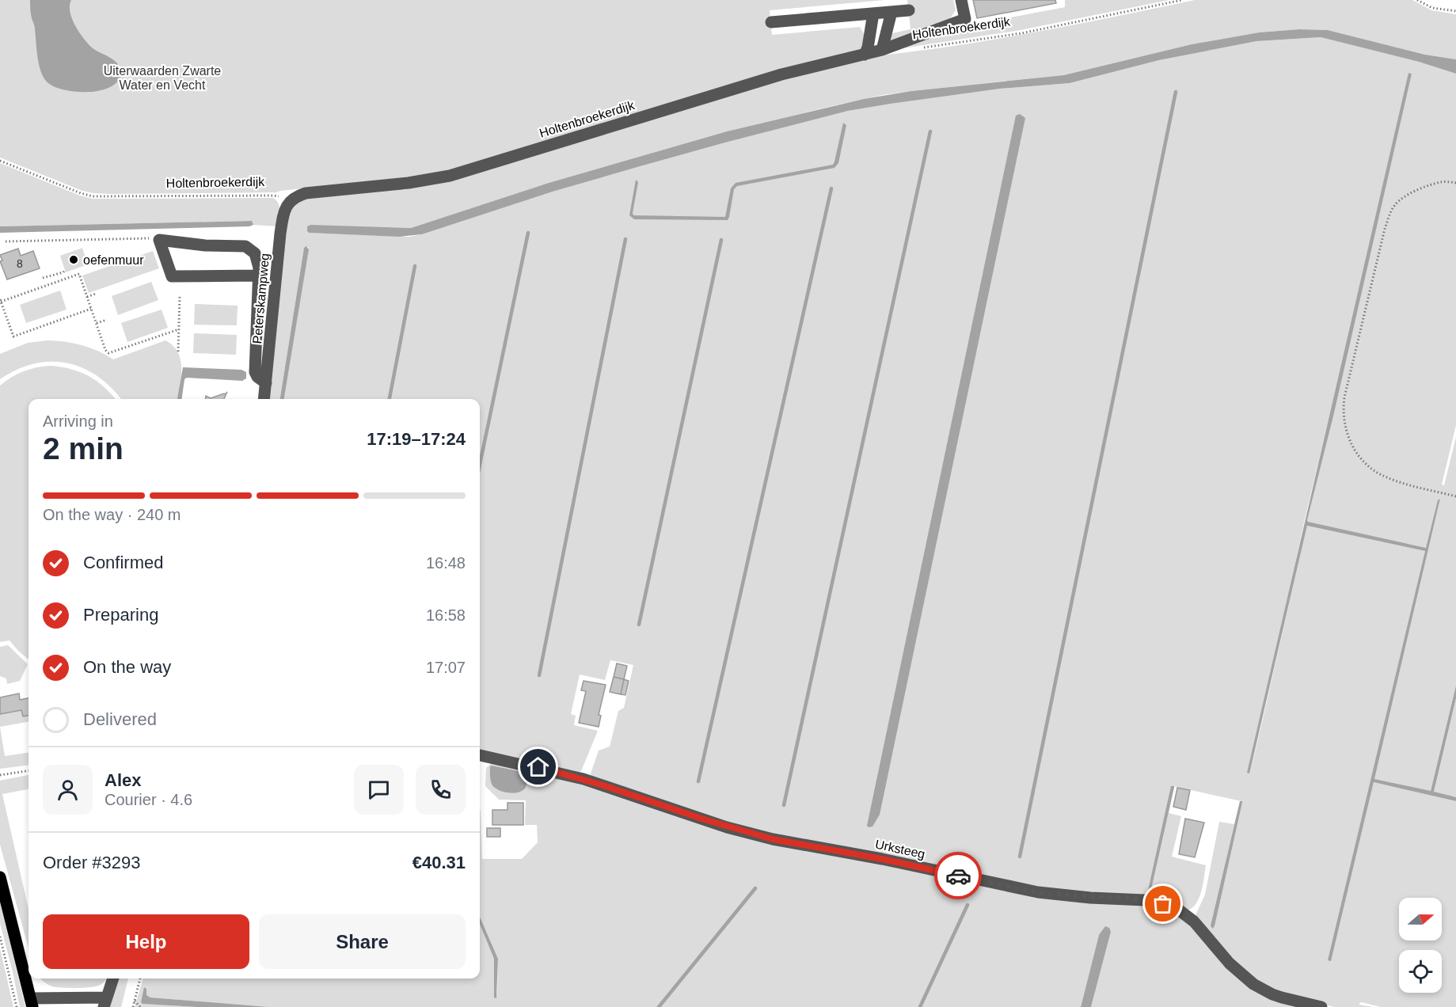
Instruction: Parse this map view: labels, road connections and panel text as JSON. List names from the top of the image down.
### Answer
{
  "streets": {
    "street": ["Holtenbroekerdijk", "Peterskampweg", "Urksteeg"]
  },
  "crossings": [
    ["Holtenbroekerdijk", "Peterskampweg"]
  ],
  "parks": ["Uiterwaarden Zwarte Water en Vecht"],
  "places": ["oefenmuur"],
  "house_numbers": ["8"],
  "north": "right",
  "page": {
    "heading": ["2 min", "Arriving in", "17:19–17:24"],
    "panel": [
      "Alex",
      "Courier · 4.6",
      "Order #3293",
      "€40.31"
    ],
    "bar": "On the way · 240 m",
    "list": [
      ["Confirmed", "16:48"],
      ["Preparing", "16:58"],
      ["On the way", "17:07"],
      "Delivered"
    ],
    "buttons": ["Help", "Share"]
  }
}
